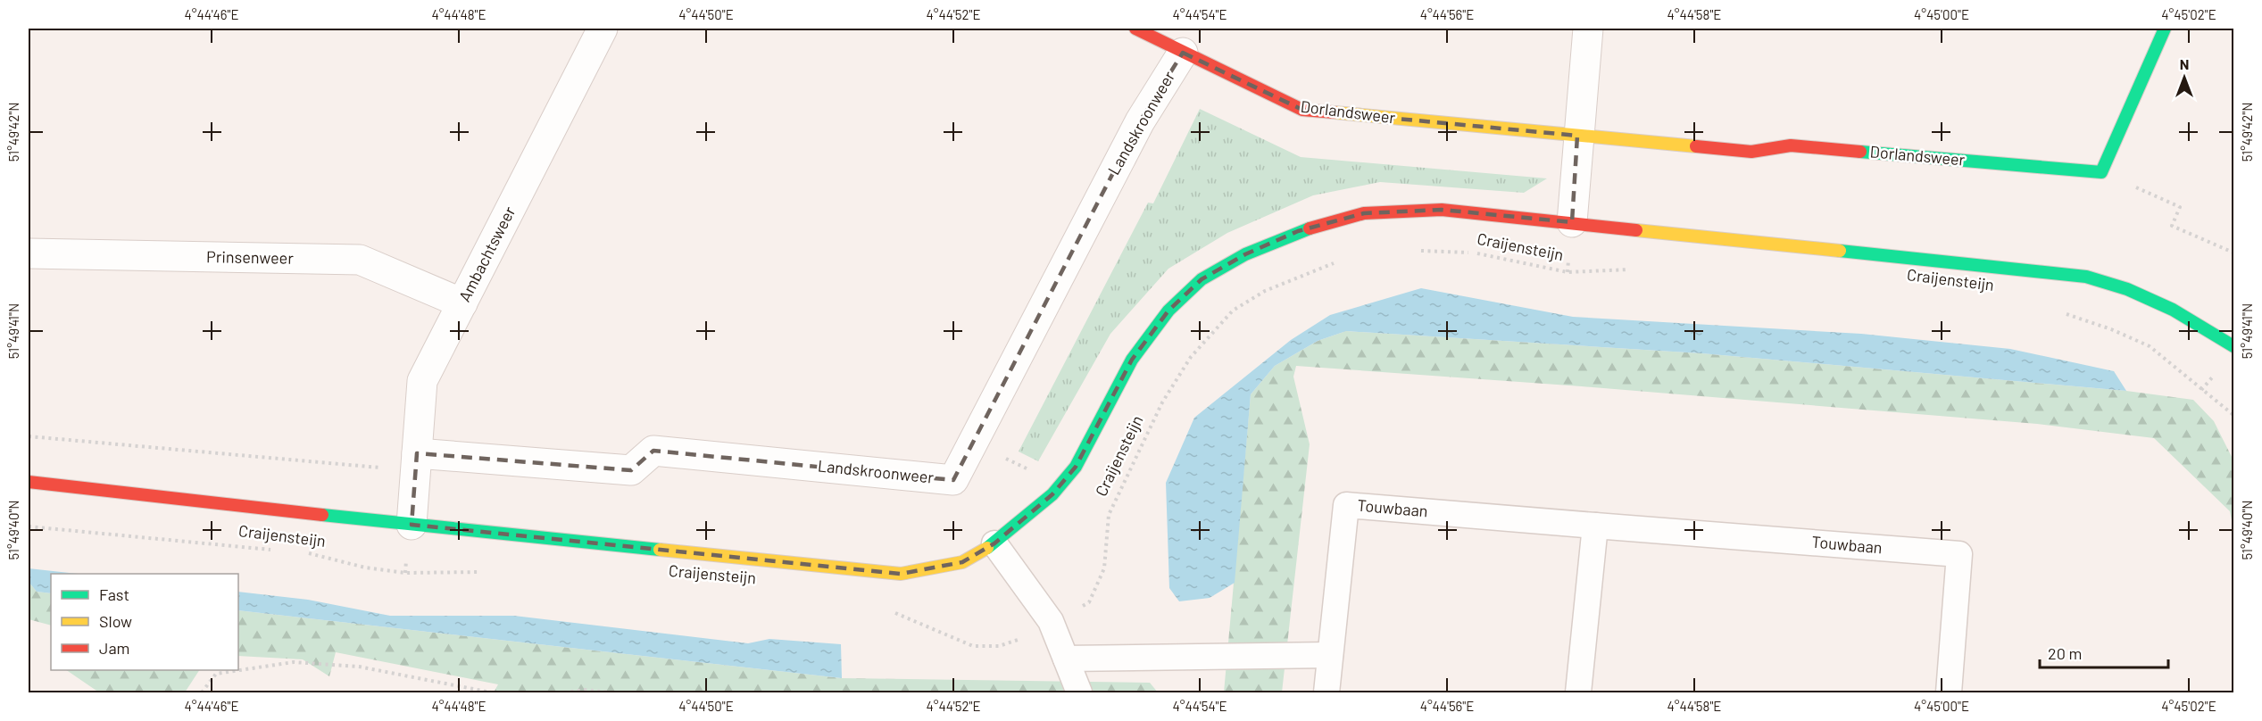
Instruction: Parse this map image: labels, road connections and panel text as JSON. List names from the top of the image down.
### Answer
{
  "streets": {
    "street": [
      "Dorlandsweer",
      "Landskroonweer",
      "Craijensteijn",
      "Ambachtsweer",
      "Prinsenweer"
    ],
    "lane": ["Touwbaan"]
  },
  "crossings": [
    ["Dorlandsweer", "Landskroonweer"],
    ["Landskroonweer", "Ambachtsweer"],
    ["Craijensteijn", "Ambachtsweer"],
    ["Ambachtsweer", "Prinsenweer"]
  ],
  "legend": ["Fast", "Slow", "Jam"],
  "scale_bar": "20 m",
  "north": "top",
  "coordinates": [
    "4°44'46\"E",
    "4°44'48\"E",
    "4°44'50\"E",
    "4°44'52\"E",
    "4°44'54\"E",
    "4°44'56\"E",
    "4°44'58\"E",
    "4°45'00\"E",
    "4°45'02\"E",
    "51°49'42\"N",
    "51°49'41\"N",
    "51°49'40\"N"
  ]
}
